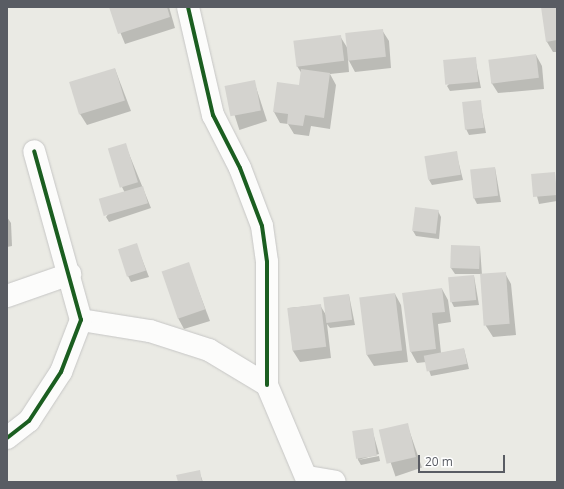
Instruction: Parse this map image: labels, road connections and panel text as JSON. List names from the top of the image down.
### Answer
{
  "scale_bar": "20 m"
}
